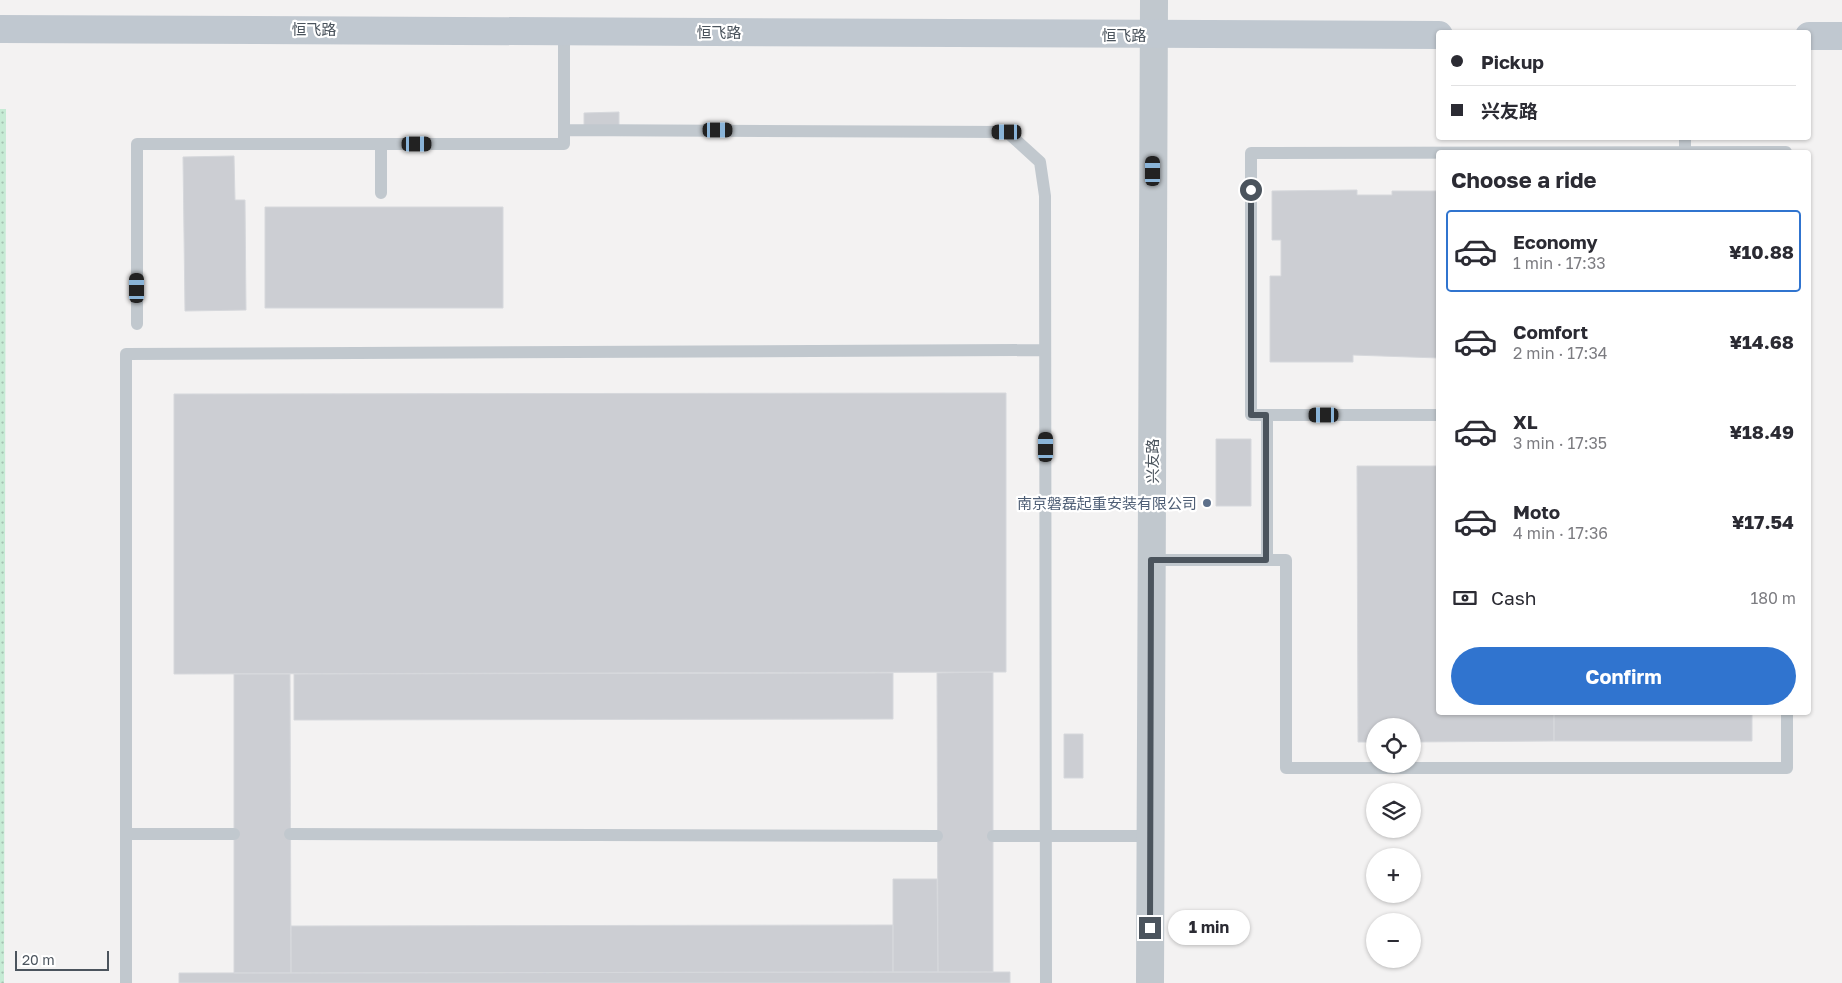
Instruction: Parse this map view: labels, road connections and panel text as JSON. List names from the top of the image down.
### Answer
{
  "streets": {
    "main road": ["恒飞路"],
    "street": ["兴友路"]
  },
  "crossings": [
    ["恒飞路", "兴友路"]
  ],
  "places": ["南京磐磊起重安装有限公司"],
  "scale_bar": "20 m",
  "page": {
    "banner": ["Pickup", "兴友路"],
    "heading": "Choose a ride",
    "list": [
      {
        "name": "Economy",
        "note": "1 min · 17:33",
        "value": "¥10.88"
      },
      {
        "name": "Comfort",
        "note": "2 min · 17:34",
        "value": "¥14.68"
      },
      {
        "name": "XL",
        "note": "3 min · 17:35",
        "value": "¥18.49"
      },
      {
        "name": "Moto",
        "note": "4 min · 17:36",
        "value": "¥17.54"
      }
    ],
    "pay": ["Cash", "180 m"],
    "buttons": "Confirm",
    "map_buttons": ["+", "−"],
    "bubble": "1 min",
    "scale": "20 m"
  }
}
